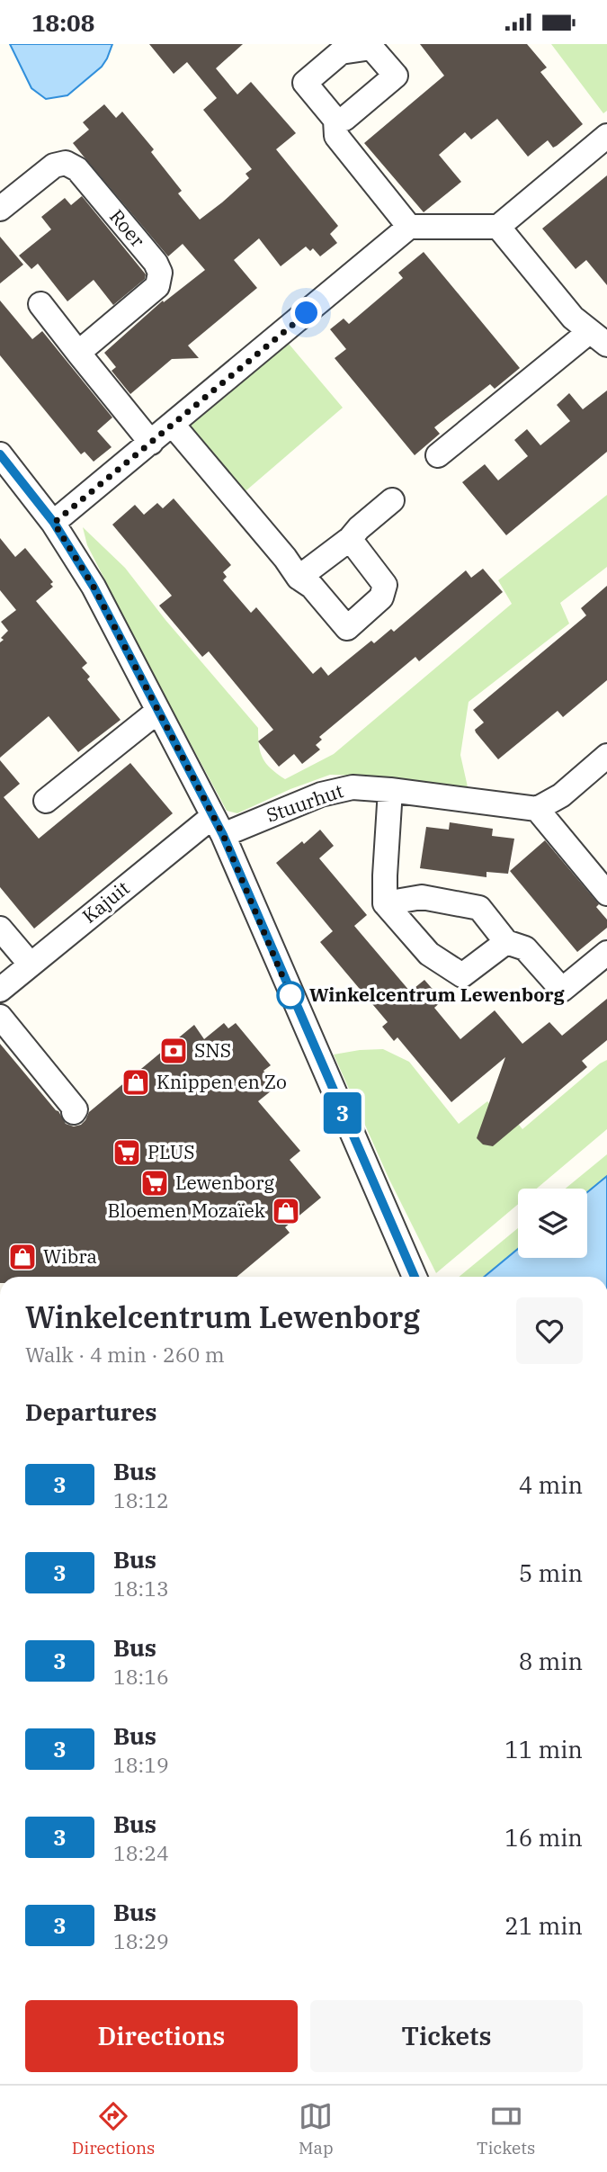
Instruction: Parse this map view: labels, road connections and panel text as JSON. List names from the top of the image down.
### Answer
{
  "streets": {
    "street": ["Roer", "Stuurhut", "Kajuit"]
  },
  "crossings": [
    ["Stuurhut", "Kajuit"]
  ],
  "places": {
    "other": ["Winkelcentrum Lewenborg"],
    "bank": ["SNS"],
    "shop": ["Knippen en Zo", "Bloemen Mozaïek", "Wibra"],
    "supermarket": ["PLUS", "Lewenborg"]
  },
  "lines": ["bus line 3"],
  "page": {
    "status": "18:08",
    "on_map": "3",
    "heading": [
      ["Winkelcentrum Lewenborg", "Walk · 4 min · 260 m"],
      "Departures"
    ],
    "list": [
      {
        "mark": "3",
        "name": "Bus",
        "note": "18:12",
        "value": "4 min"
      },
      {
        "mark": "3",
        "name": "Bus",
        "note": "18:13",
        "value": "5 min"
      },
      {
        "mark": "3",
        "name": "Bus",
        "note": "18:16",
        "value": "8 min"
      },
      {
        "mark": "3",
        "name": "Bus",
        "note": "18:19",
        "value": "11 min"
      },
      {
        "mark": "3",
        "name": "Bus",
        "note": "18:24",
        "value": "16 min"
      },
      {
        "mark": "3",
        "name": "Bus",
        "note": "18:29",
        "value": "21 min"
      }
    ],
    "buttons": ["Directions", "Tickets"],
    "tabs": ["Directions", "Map", "Tickets"]
  }
}
